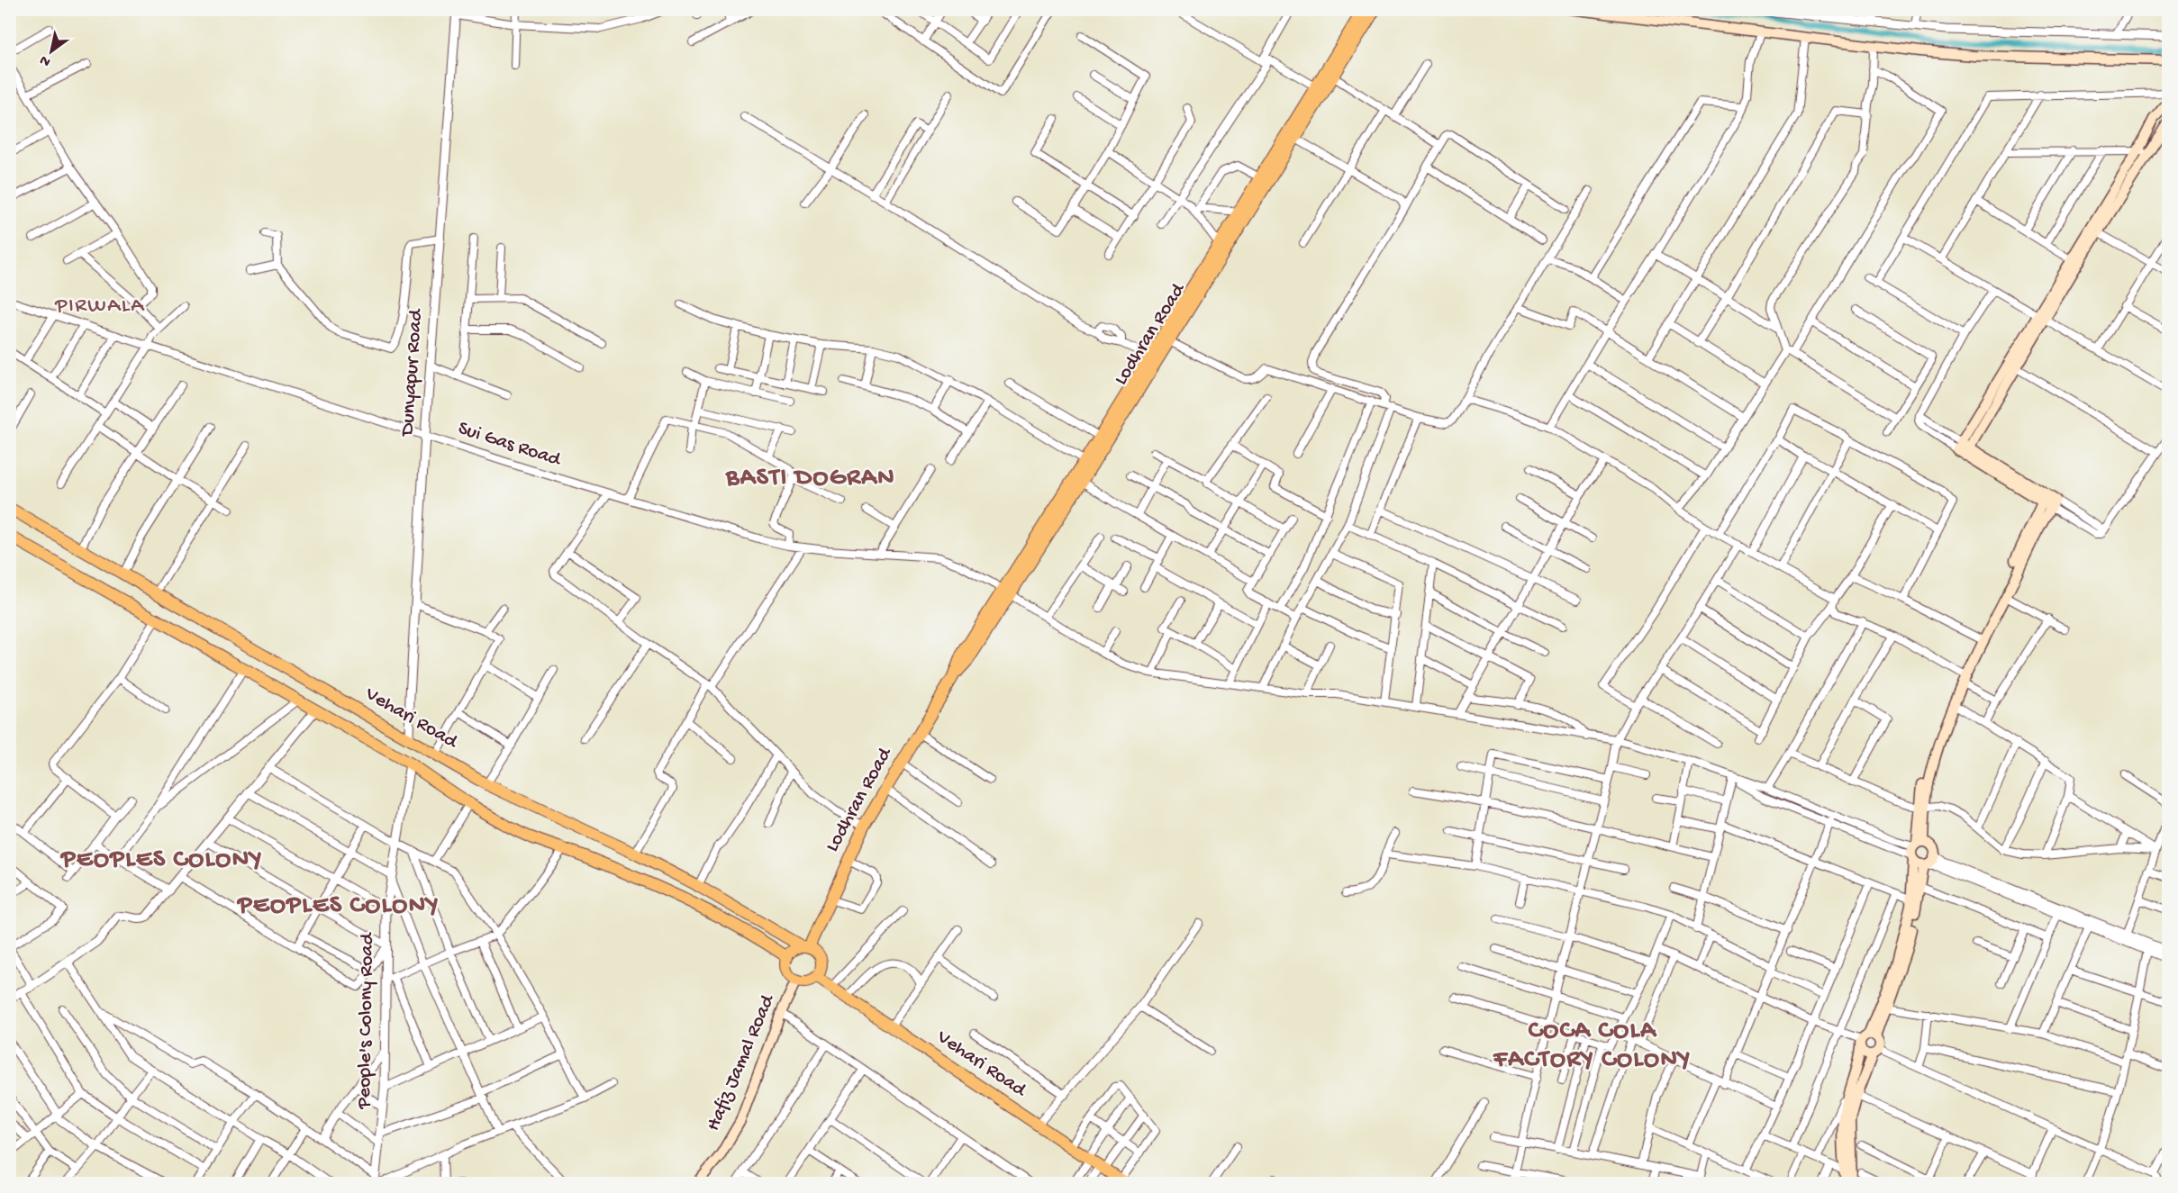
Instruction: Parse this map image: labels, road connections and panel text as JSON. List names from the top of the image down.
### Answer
{
  "streets": {
    "main road": ["Lodhran Road", "Vehari Road", "Hafiz Jamal Road"],
    "street": ["Dunyapur Road", "Sui Gas Road", "People's Colony Road"]
  },
  "crossings": [
    ["Lodhran Road", "Sui Gas Road"],
    ["Lodhran Road", "Vehari Road"],
    ["Lodhran Road", "Hafiz Jamal Road"],
    ["Dunyapur Road", "Sui Gas Road"],
    ["Dunyapur Road", "Vehari Road"],
    ["Vehari Road", "People's Colony Road"],
    ["Vehari Road", "Hafiz Jamal Road"]
  ],
  "districts": [
    "PIRWALA",
    "BASTI DOGRAN",
    "PEOPLES COLONY",
    "PEOPLES COLONY",
    "COCA COLA FACTORY COLONY"
  ],
  "north": "bottom left"
}
